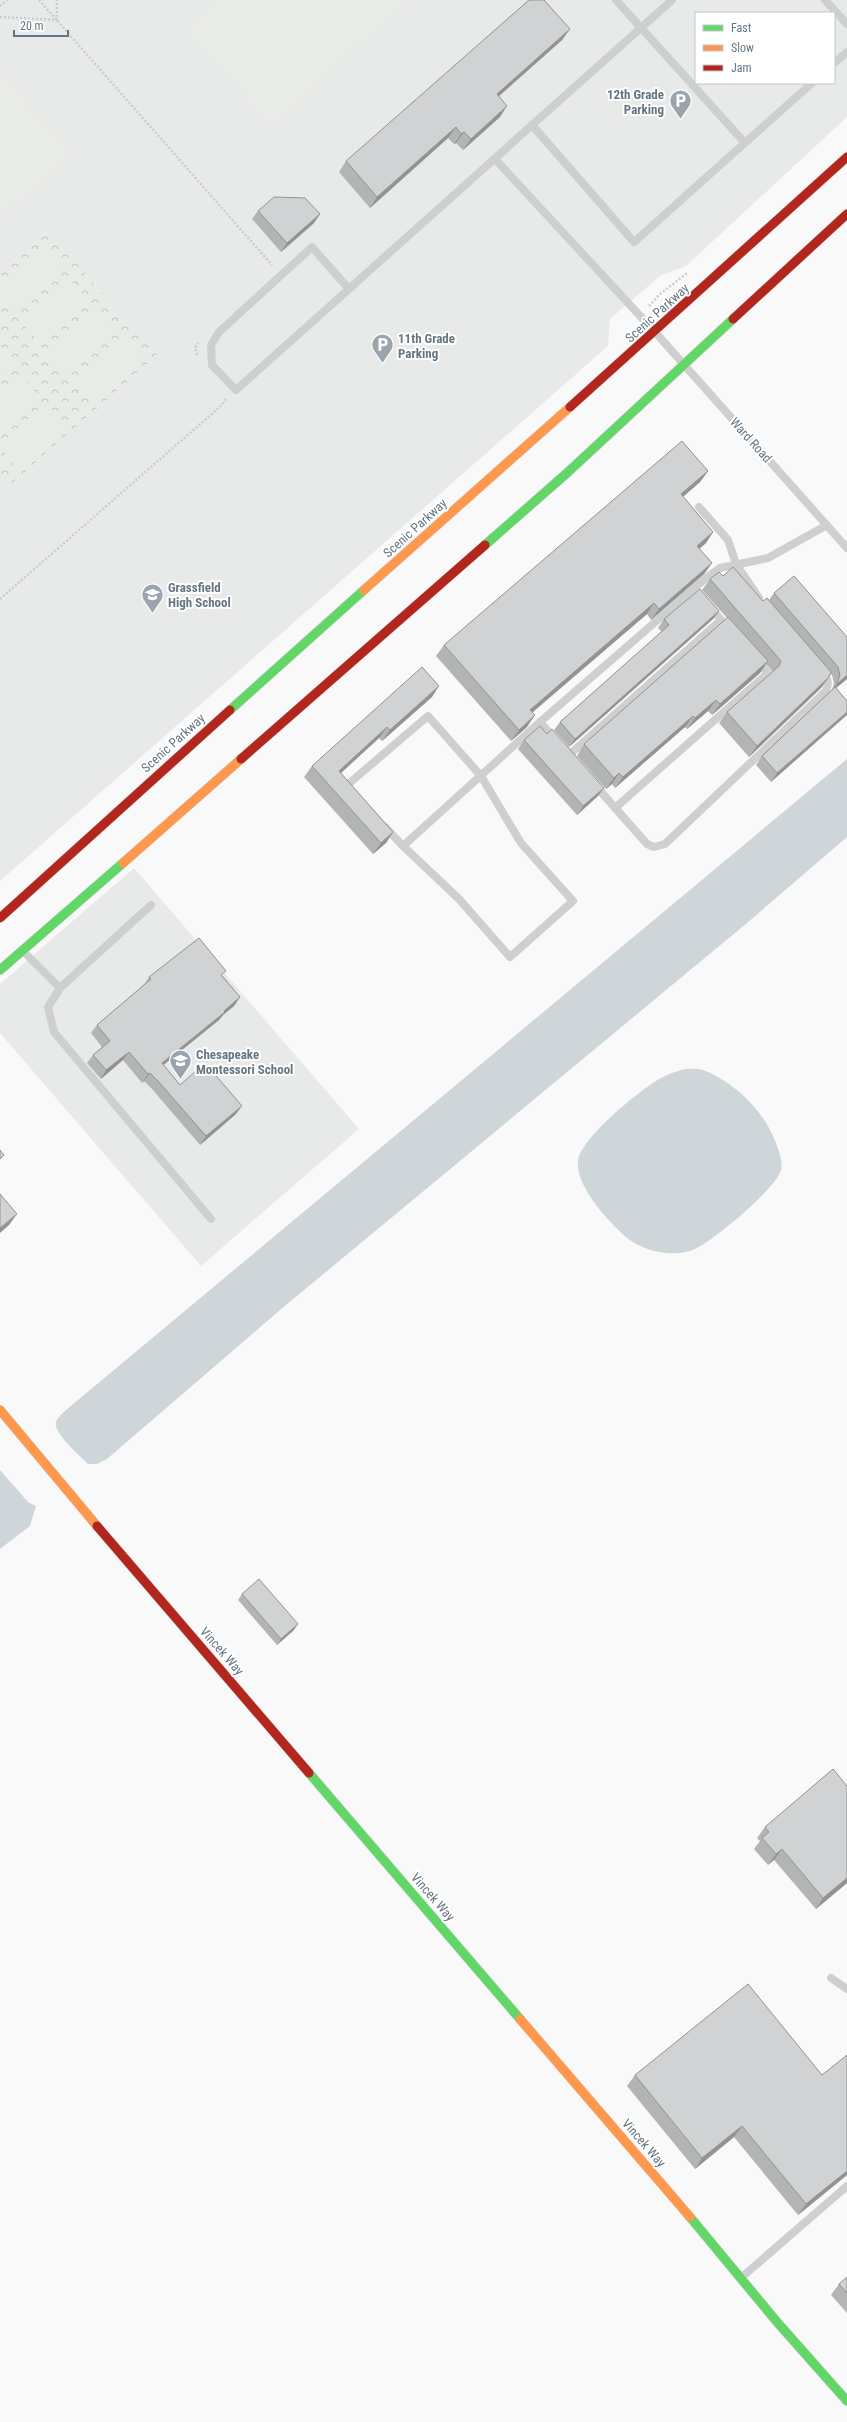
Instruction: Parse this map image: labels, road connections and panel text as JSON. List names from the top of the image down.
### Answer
{
  "streets": {
    "street": ["Scenic Parkway", "Vincek Way"],
    "lane": ["Ward Road"]
  },
  "crossings": [
    ["Scenic Parkway", "Ward Road"]
  ],
  "places": {
    "parking": ["12th Grade Parking", "11th Grade Parking"],
    "school or university": ["Grassfield High School", "Chesapeake Montessori School"]
  },
  "legend": ["Fast", "Slow", "Jam"],
  "scale_bar": "20 m"
}
